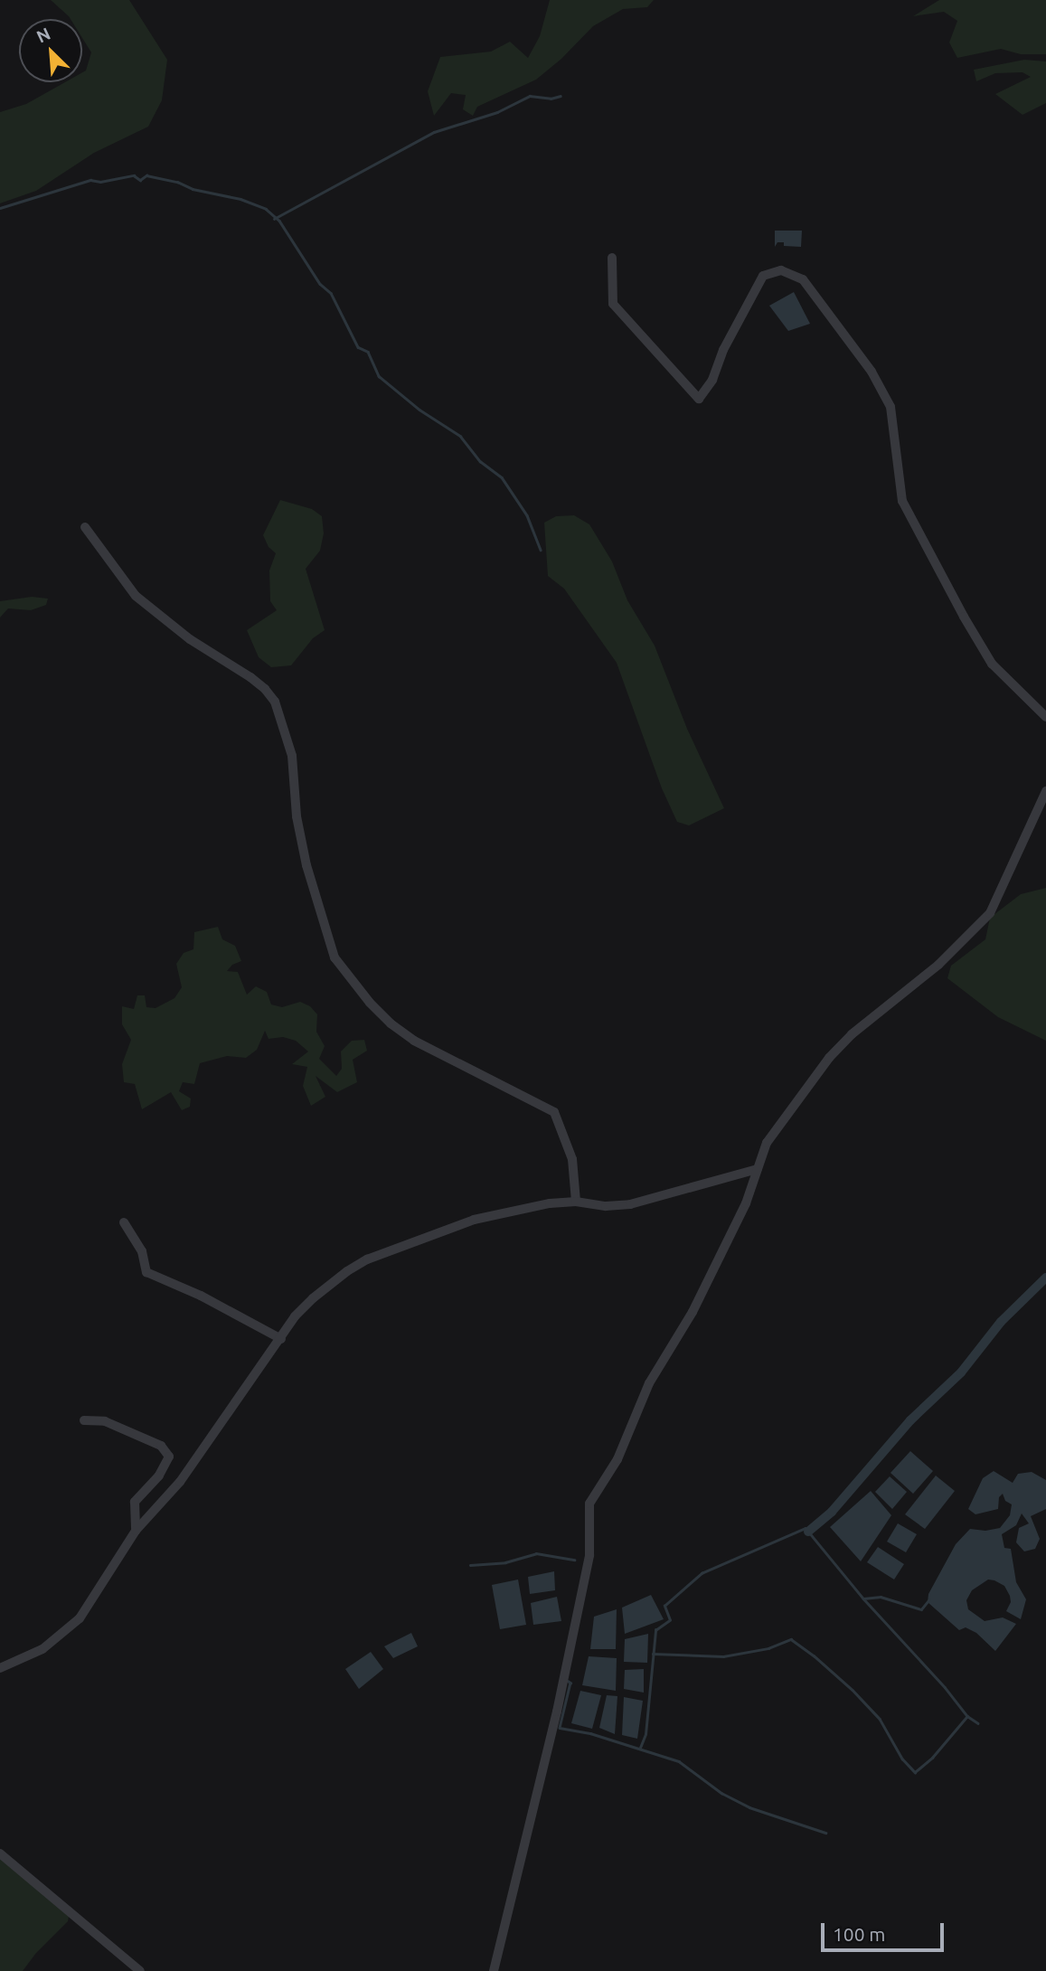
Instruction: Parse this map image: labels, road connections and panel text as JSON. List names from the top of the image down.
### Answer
{
  "scale_bar": "100 m",
  "north": "top left"
}
